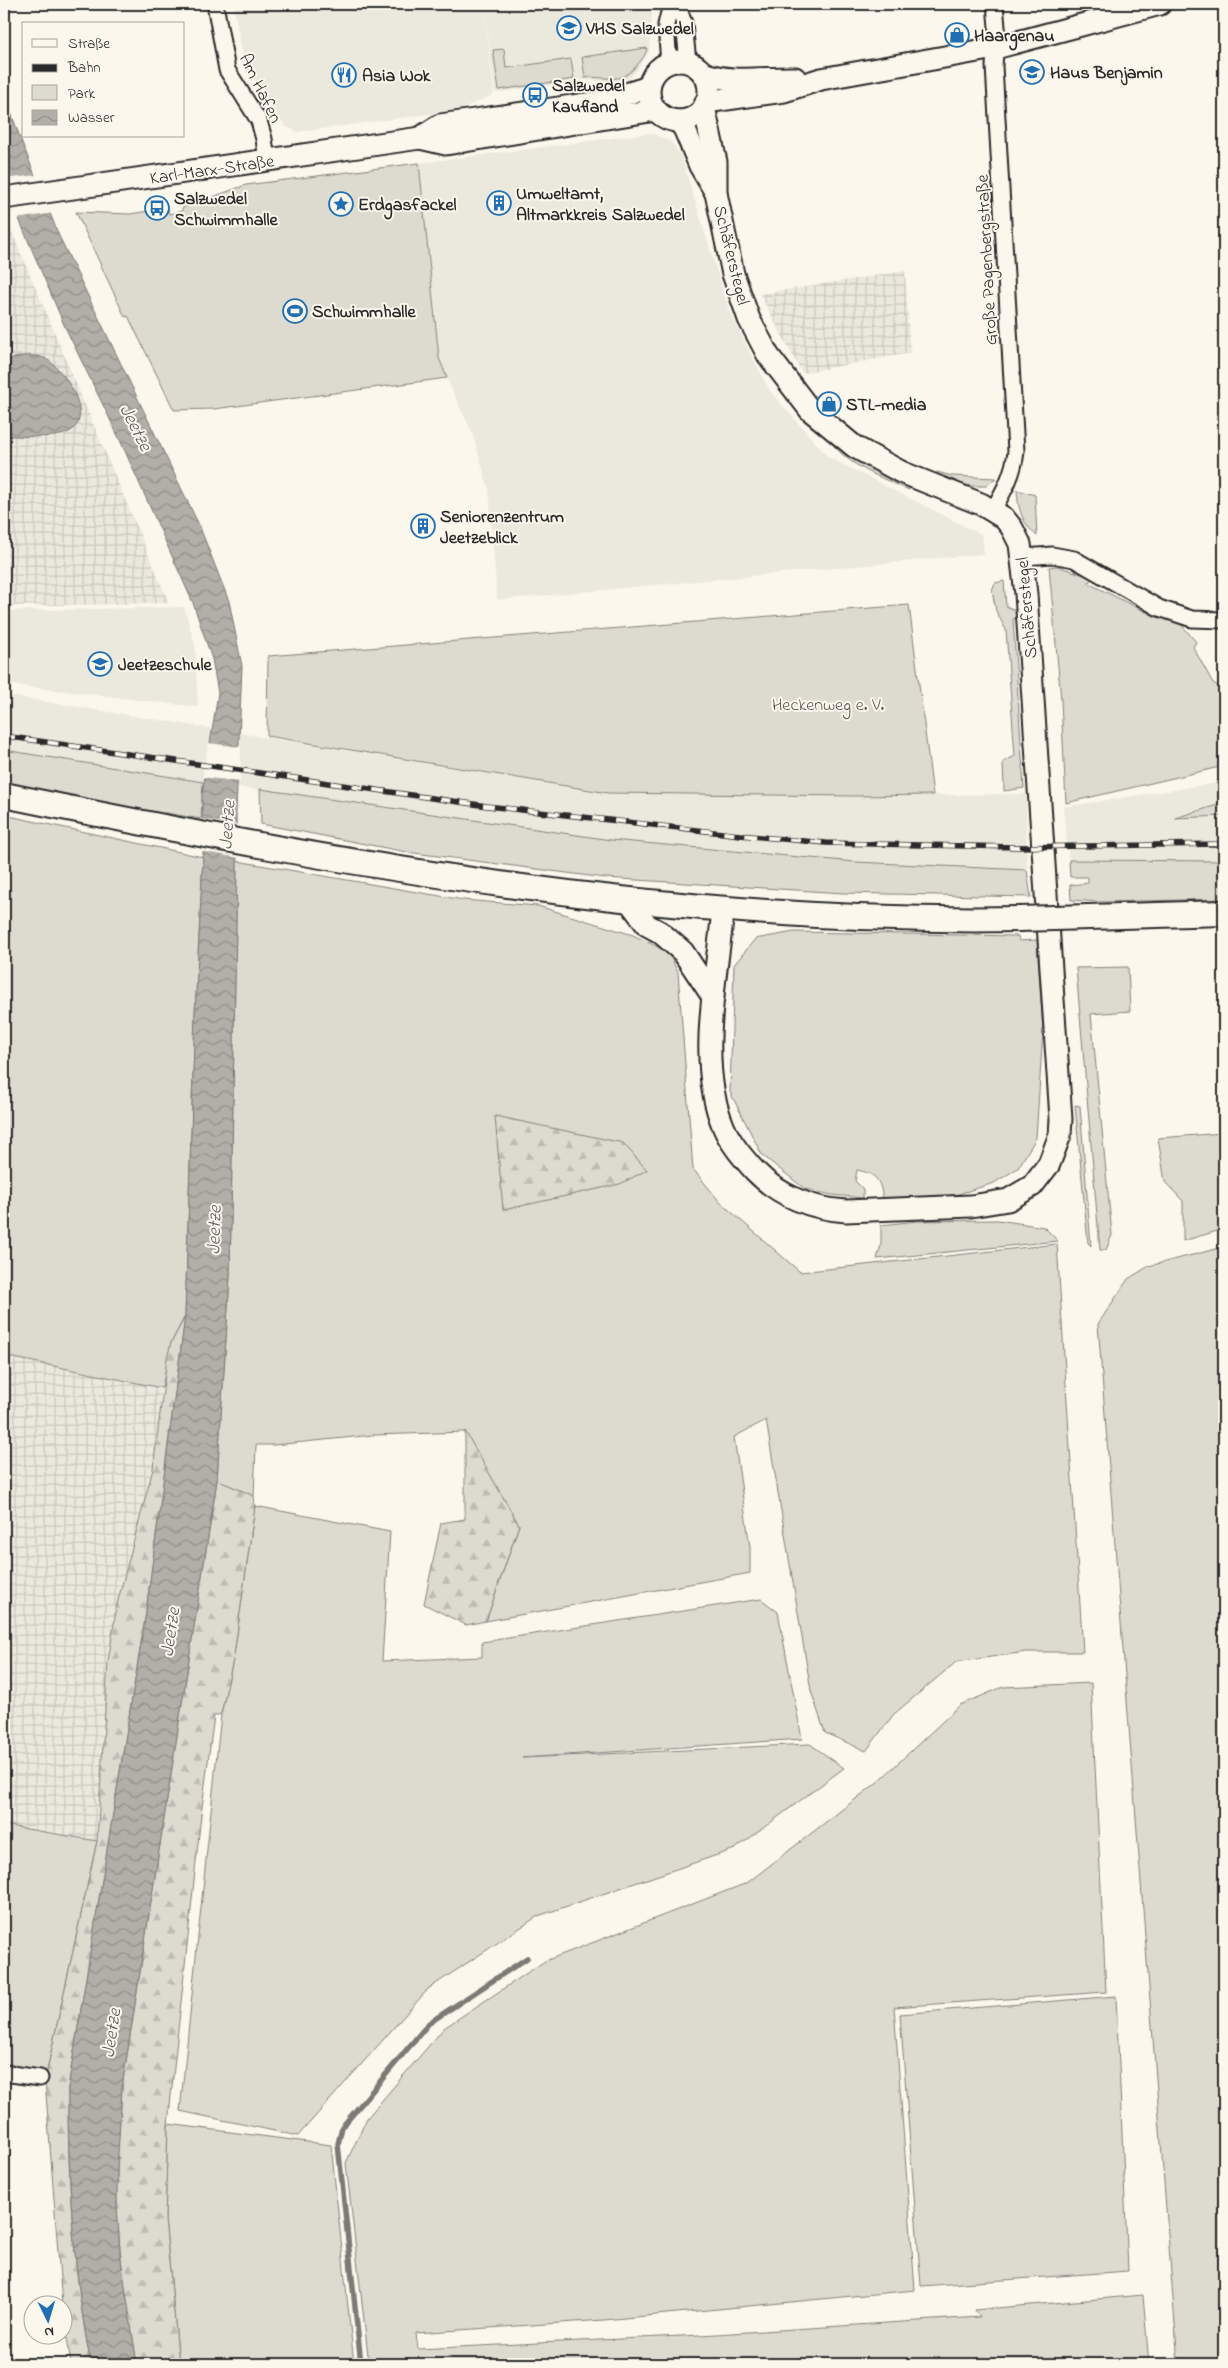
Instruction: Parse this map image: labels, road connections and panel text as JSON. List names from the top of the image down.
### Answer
{
  "streets": {
    "main road": ["Karl-Marx-Straße", "Schäferstegel"],
    "street": ["Am Hafen", "Große Pagenbergstraße"]
  },
  "crossings": [
    ["Am Hafen", "Karl-Marx-Straße"],
    ["Karl-Marx-Straße", "Schäferstegel"],
    ["Schäferstegel", "Große Pagenbergstraße"]
  ],
  "water": ["Jeetze"],
  "parks": ["Heckenweg e. V."],
  "places": {
    "school or university": ["VHS Salzwedel", "Haus Benjamin", "Jeetzeschule"],
    "shop": ["Haargenau", "STL-media"],
    "restaurant": ["Asia Wok"],
    "bus stop": ["Salzwedel Kaufland", "Salzwedel Schwimmhalle"],
    "building": ["Umweltamt, Altmarkkreis Salzwedel", "Seniorenzentrum Jeetzeblick"],
    "place": ["Erdgasfackel"],
    "sports": ["Schwimmhalle"]
  },
  "legend": [
    "Straße",
    "Bahn",
    "Park",
    "Wasser"
  ],
  "north": "bottom"
}
